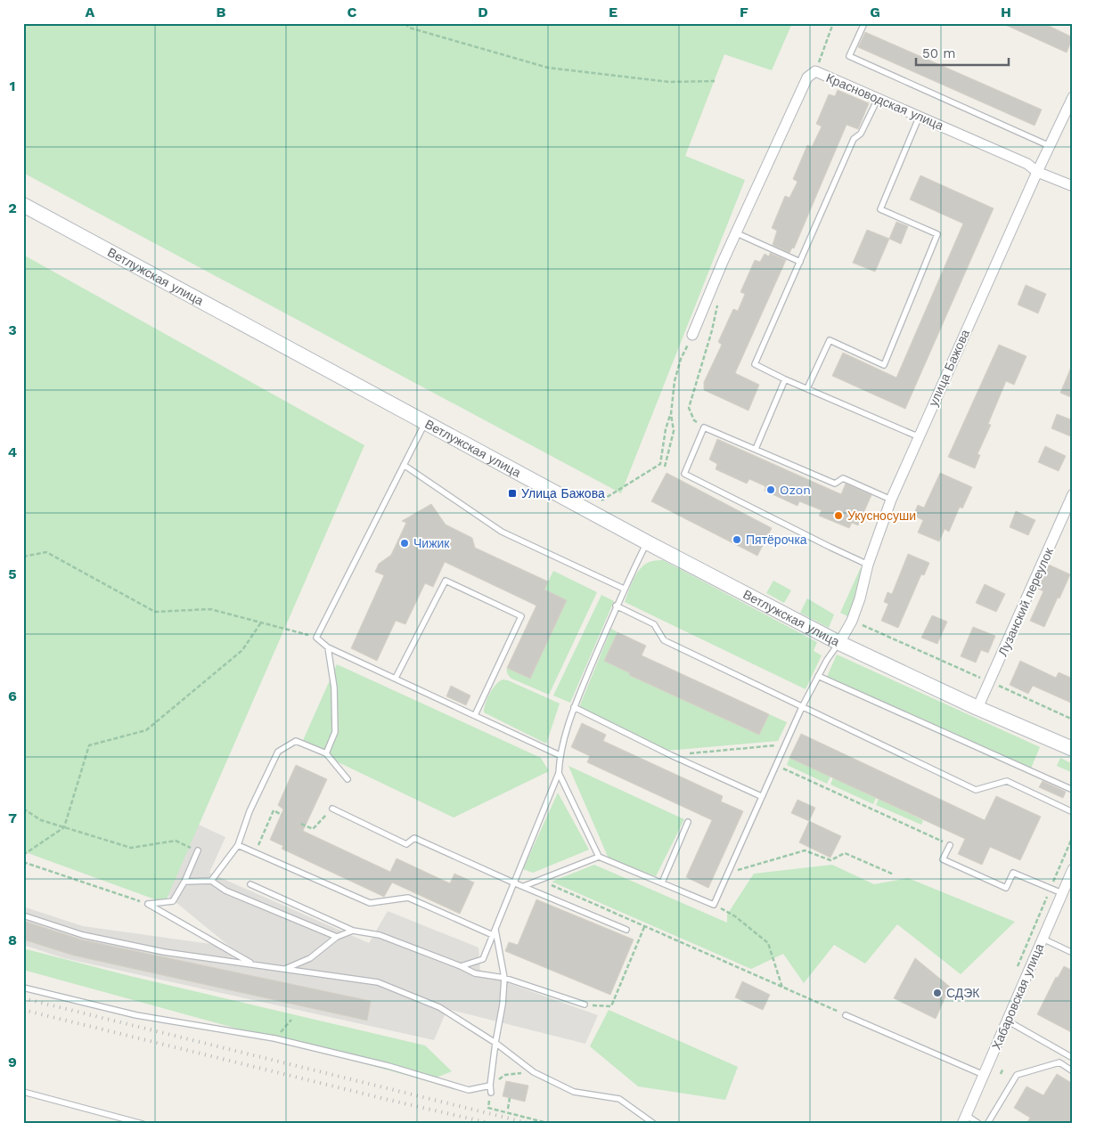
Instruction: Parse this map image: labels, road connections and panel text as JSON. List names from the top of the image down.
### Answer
{
  "streets": {
    "main road": ["Ветлужская улица"],
    "street": [
      "Красноводская улица",
      "улица Бажова",
      "Лузанский переулок",
      "Хабаровская улица"
    ]
  },
  "crossings": [
    ["Красноводская улица", "улица Бажова"],
    ["Ветлужская улица", "улица Бажова"],
    ["Ветлужская улица", "Лузанский переулок"]
  ],
  "places": {
    "other": [
      "Ozon",
      "Укусносуши",
      "Пятёрочка",
      "Чижик",
      "СДЭК"
    ],
    "transit": ["Улица Бажова"]
  },
  "scale_bar": "50 m",
  "grid": {
    "columns": [
      "A",
      "B",
      "C",
      "D",
      "E",
      "F",
      "G",
      "H"
    ],
    "rows": [
      "1",
      "2",
      "3",
      "4",
      "5",
      "6",
      "7",
      "8",
      "9"
    ]
  }
}
